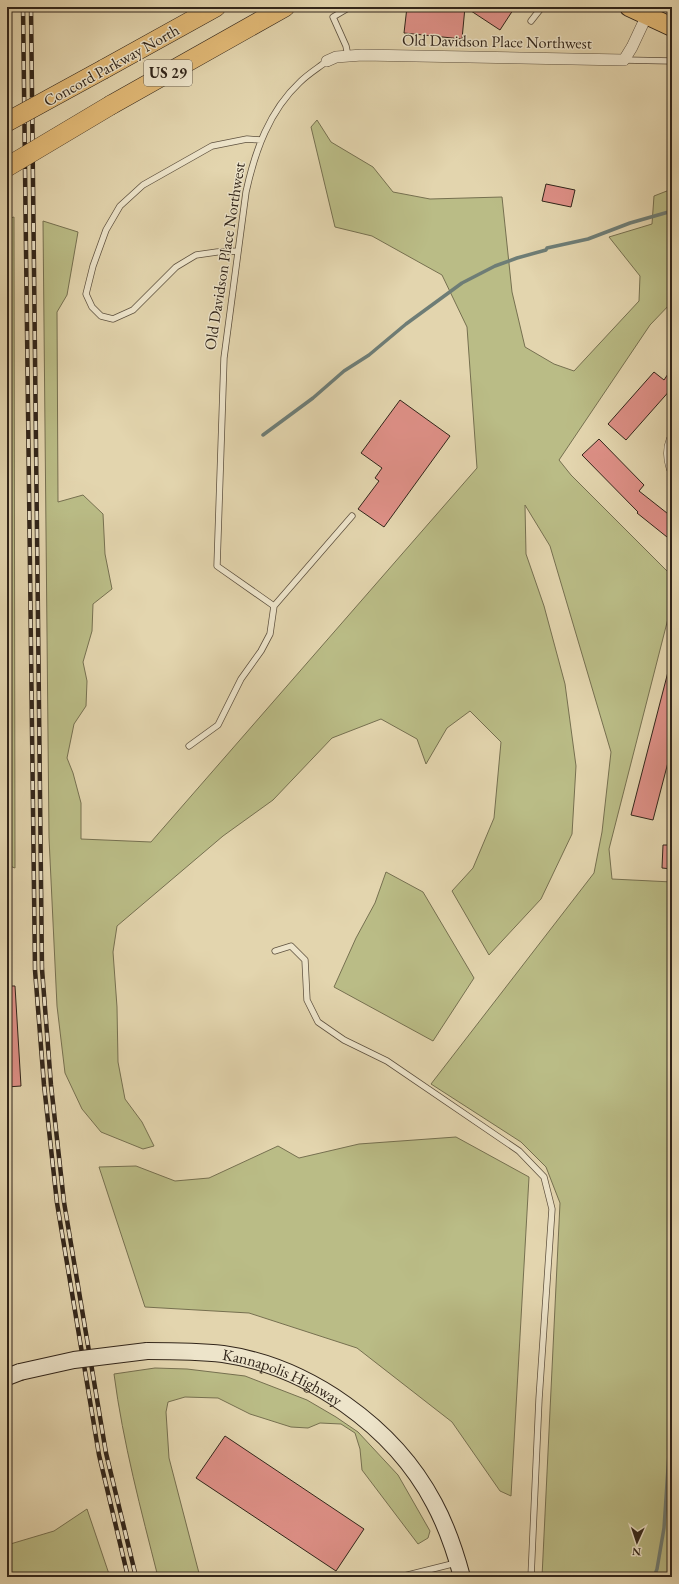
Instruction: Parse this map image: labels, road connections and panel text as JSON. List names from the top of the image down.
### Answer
{
  "streets": {
    "highway": ["Concord Parkway North", "US 29"],
    "main road": ["Kannapolis Highway"],
    "street": ["Old Davidson Place Northwest"]
  },
  "north": "bottom"
}
